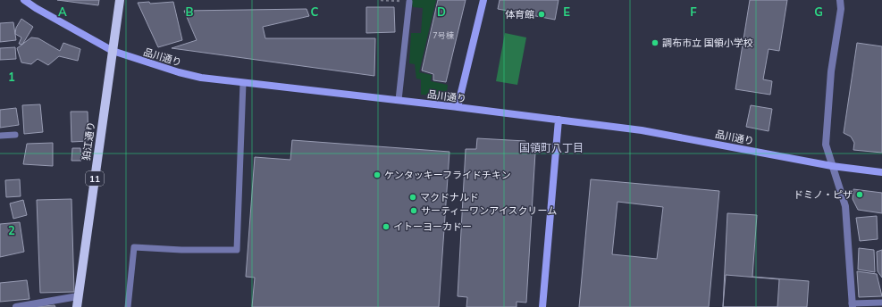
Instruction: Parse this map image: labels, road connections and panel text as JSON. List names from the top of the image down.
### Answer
{
  "streets": {
    "main road": ["狛江通り", "11"],
    "street": ["品川通り"]
  },
  "crossings": [
    ["品川通り", "狛江通り"]
  ],
  "districts": ["国領町八丁目"],
  "places": [
    "体育館",
    "調布市立 国領小学校",
    "ケンタッキーフライドチキン",
    "ドミノ・ピザ",
    "マクドナルド",
    "サーティーワンアイスクリーム",
    "イトーヨーカドー"
  ],
  "house_numbers": ["7号棟"],
  "grid": {
    "columns": [
      "A",
      "B",
      "C",
      "D",
      "E",
      "F",
      "G"
    ],
    "rows": ["1", "2"]
  }
}
